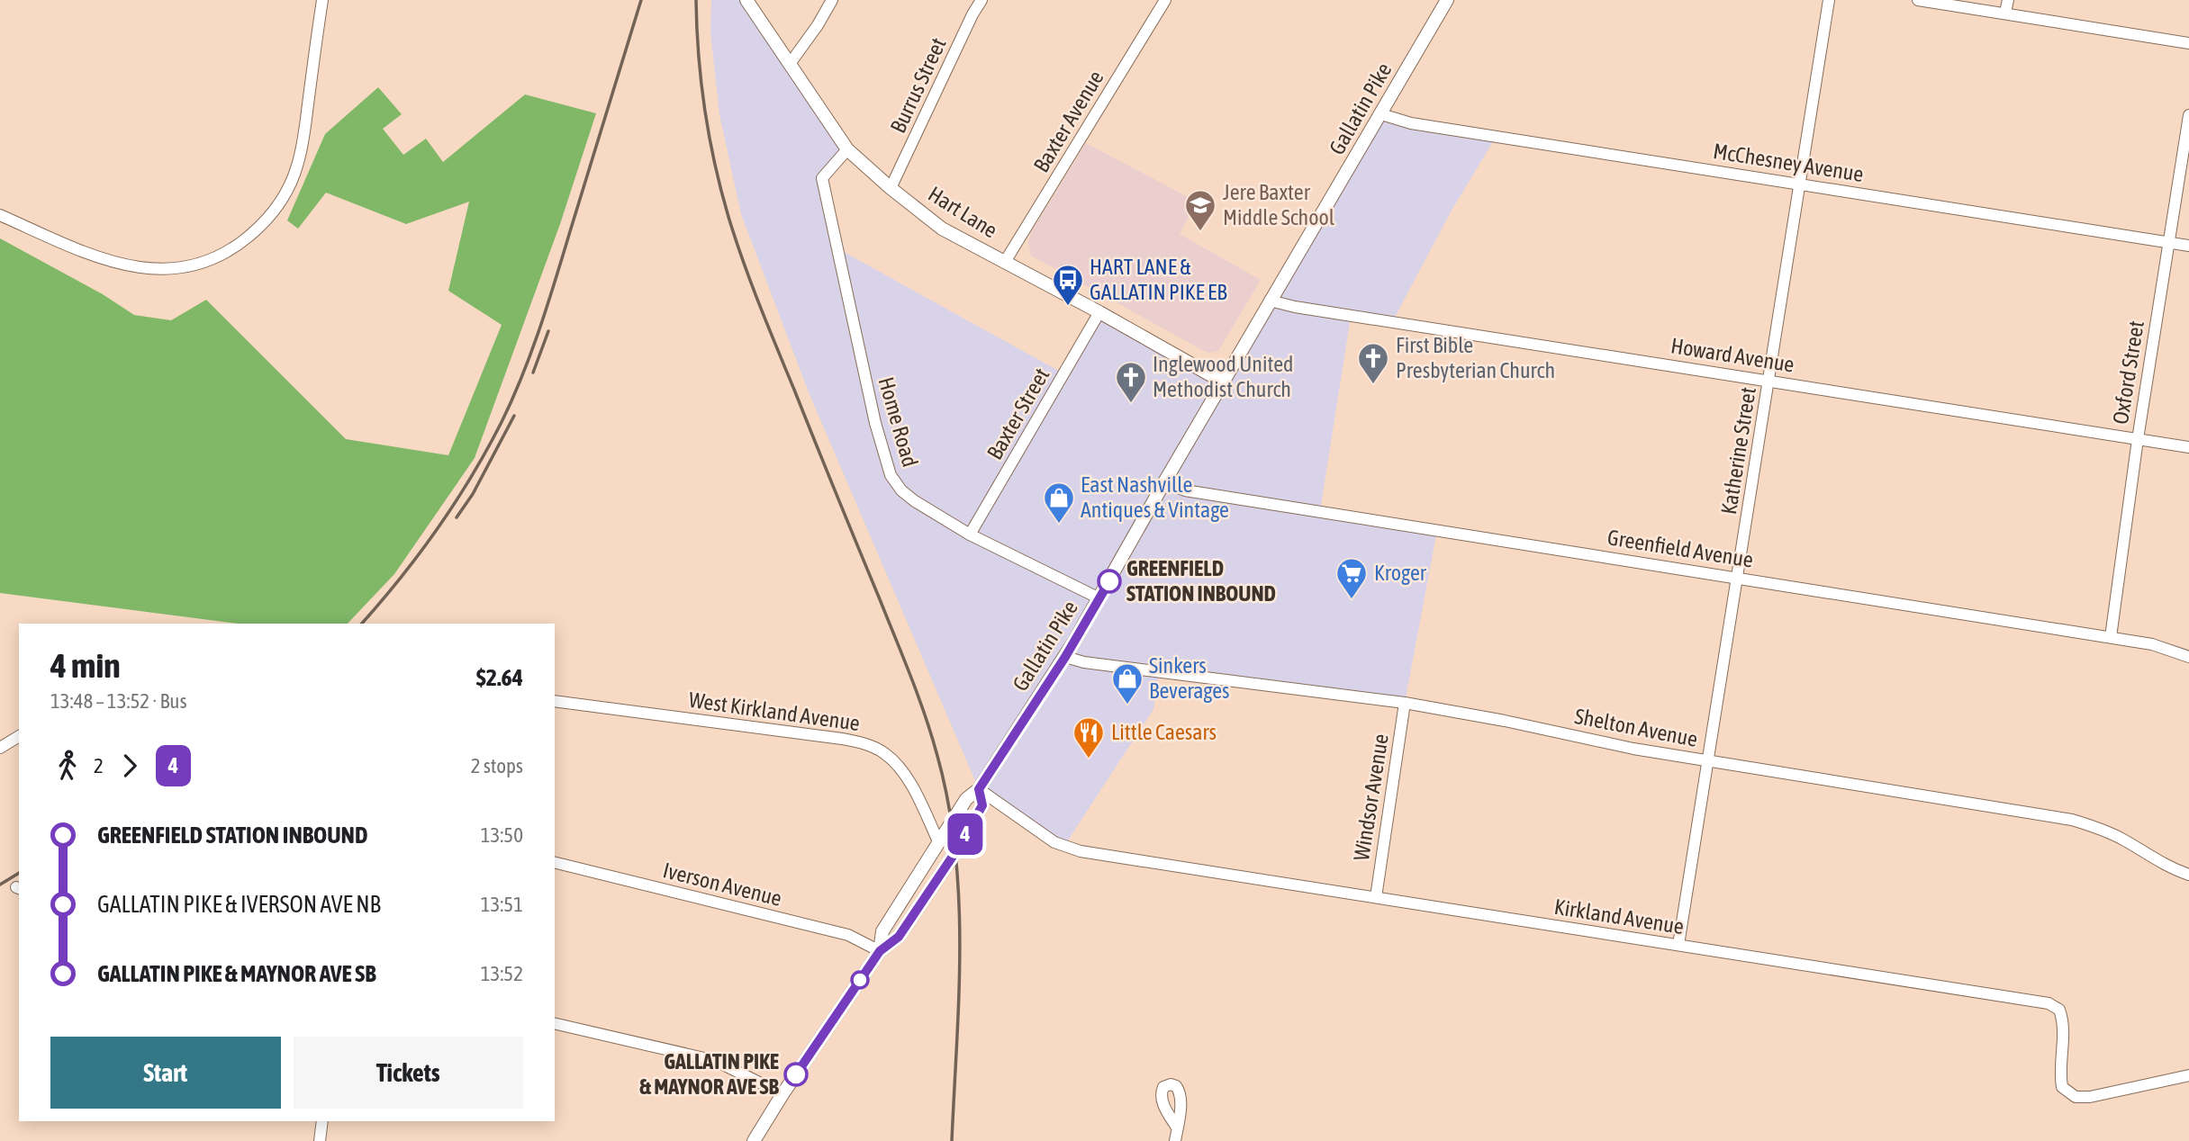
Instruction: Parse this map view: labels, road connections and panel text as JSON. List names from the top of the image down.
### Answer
{
  "streets": {
    "main road": ["Gallatin Pike", "Hart Lane"],
    "street": [
      "Burrus Street",
      "Baxter Avenue",
      "McChesney Avenue",
      "Howard Avenue",
      "Oxford Street",
      "Baxter Street",
      "Home Road",
      "Katherine Street",
      "Greenfield Avenue",
      "West Kirkland Avenue",
      "Shelton Avenue",
      "Windsor Avenue",
      "Iverson Avenue",
      "Kirkland Avenue"
    ]
  },
  "crossings": [
    ["Burrus Street", "Hart Lane"],
    ["Gallatin Pike", "McChesney Avenue"],
    ["Gallatin Pike", "Hart Lane"],
    ["Gallatin Pike", "Howard Avenue"],
    ["Gallatin Pike", "Home Road"],
    ["Gallatin Pike", "Greenfield Avenue"],
    ["Gallatin Pike", "West Kirkland Avenue"],
    ["Gallatin Pike", "Shelton Avenue"],
    ["Gallatin Pike", "Iverson Avenue"],
    ["Gallatin Pike", "Kirkland Avenue"],
    ["Baxter Avenue", "Hart Lane"],
    ["McChesney Avenue", "Oxford Street"],
    ["McChesney Avenue", "Katherine Street"],
    ["Hart Lane", "Baxter Street"],
    ["Hart Lane", "Home Road"],
    ["Howard Avenue", "Oxford Street"],
    ["Howard Avenue", "Katherine Street"],
    ["Oxford Street", "Greenfield Avenue"],
    ["Baxter Street", "Home Road"],
    ["Katherine Street", "Greenfield Avenue"],
    ["Katherine Street", "Shelton Avenue"],
    ["Katherine Street", "Kirkland Avenue"],
    ["Shelton Avenue", "Windsor Avenue"],
    ["Windsor Avenue", "Kirkland Avenue"]
  ],
  "places": {
    "school or university": ["Jere Baxter Middle School"],
    "bus stop": ["HART LANE & GALLATIN PIKE EB"],
    "church": ["First Bible Presbyterian Church", "Inglewood United Methodist Church"],
    "shop": ["East Nashville Antiques & Vintage", "Sinkers Beverages"],
    "other": ["GREENFIELD STATION INBOUND", "GALLATIN PIKE & MAYNOR AVE SB"],
    "supermarket": ["Kroger"],
    "restaurant": ["Little Caesars"]
  },
  "lines": ["bus line 4"],
  "page": {
    "on_map": "4",
    "heading": ["4 min", "13:48 – 13:52 · Bus", "$2.64"],
    "legs": ["2", "4", "2 stops"],
    "list": [
      {
        "name": "GREENFIELD STATION INBOUND",
        "value": "13:50"
      },
      {
        "name": "GALLATIN PIKE & IVERSON AVE NB",
        "value": "13:51"
      },
      {
        "name": "GALLATIN PIKE & MAYNOR AVE SB",
        "value": "13:52"
      }
    ],
    "buttons": ["Start", "Tickets"]
  }
}
